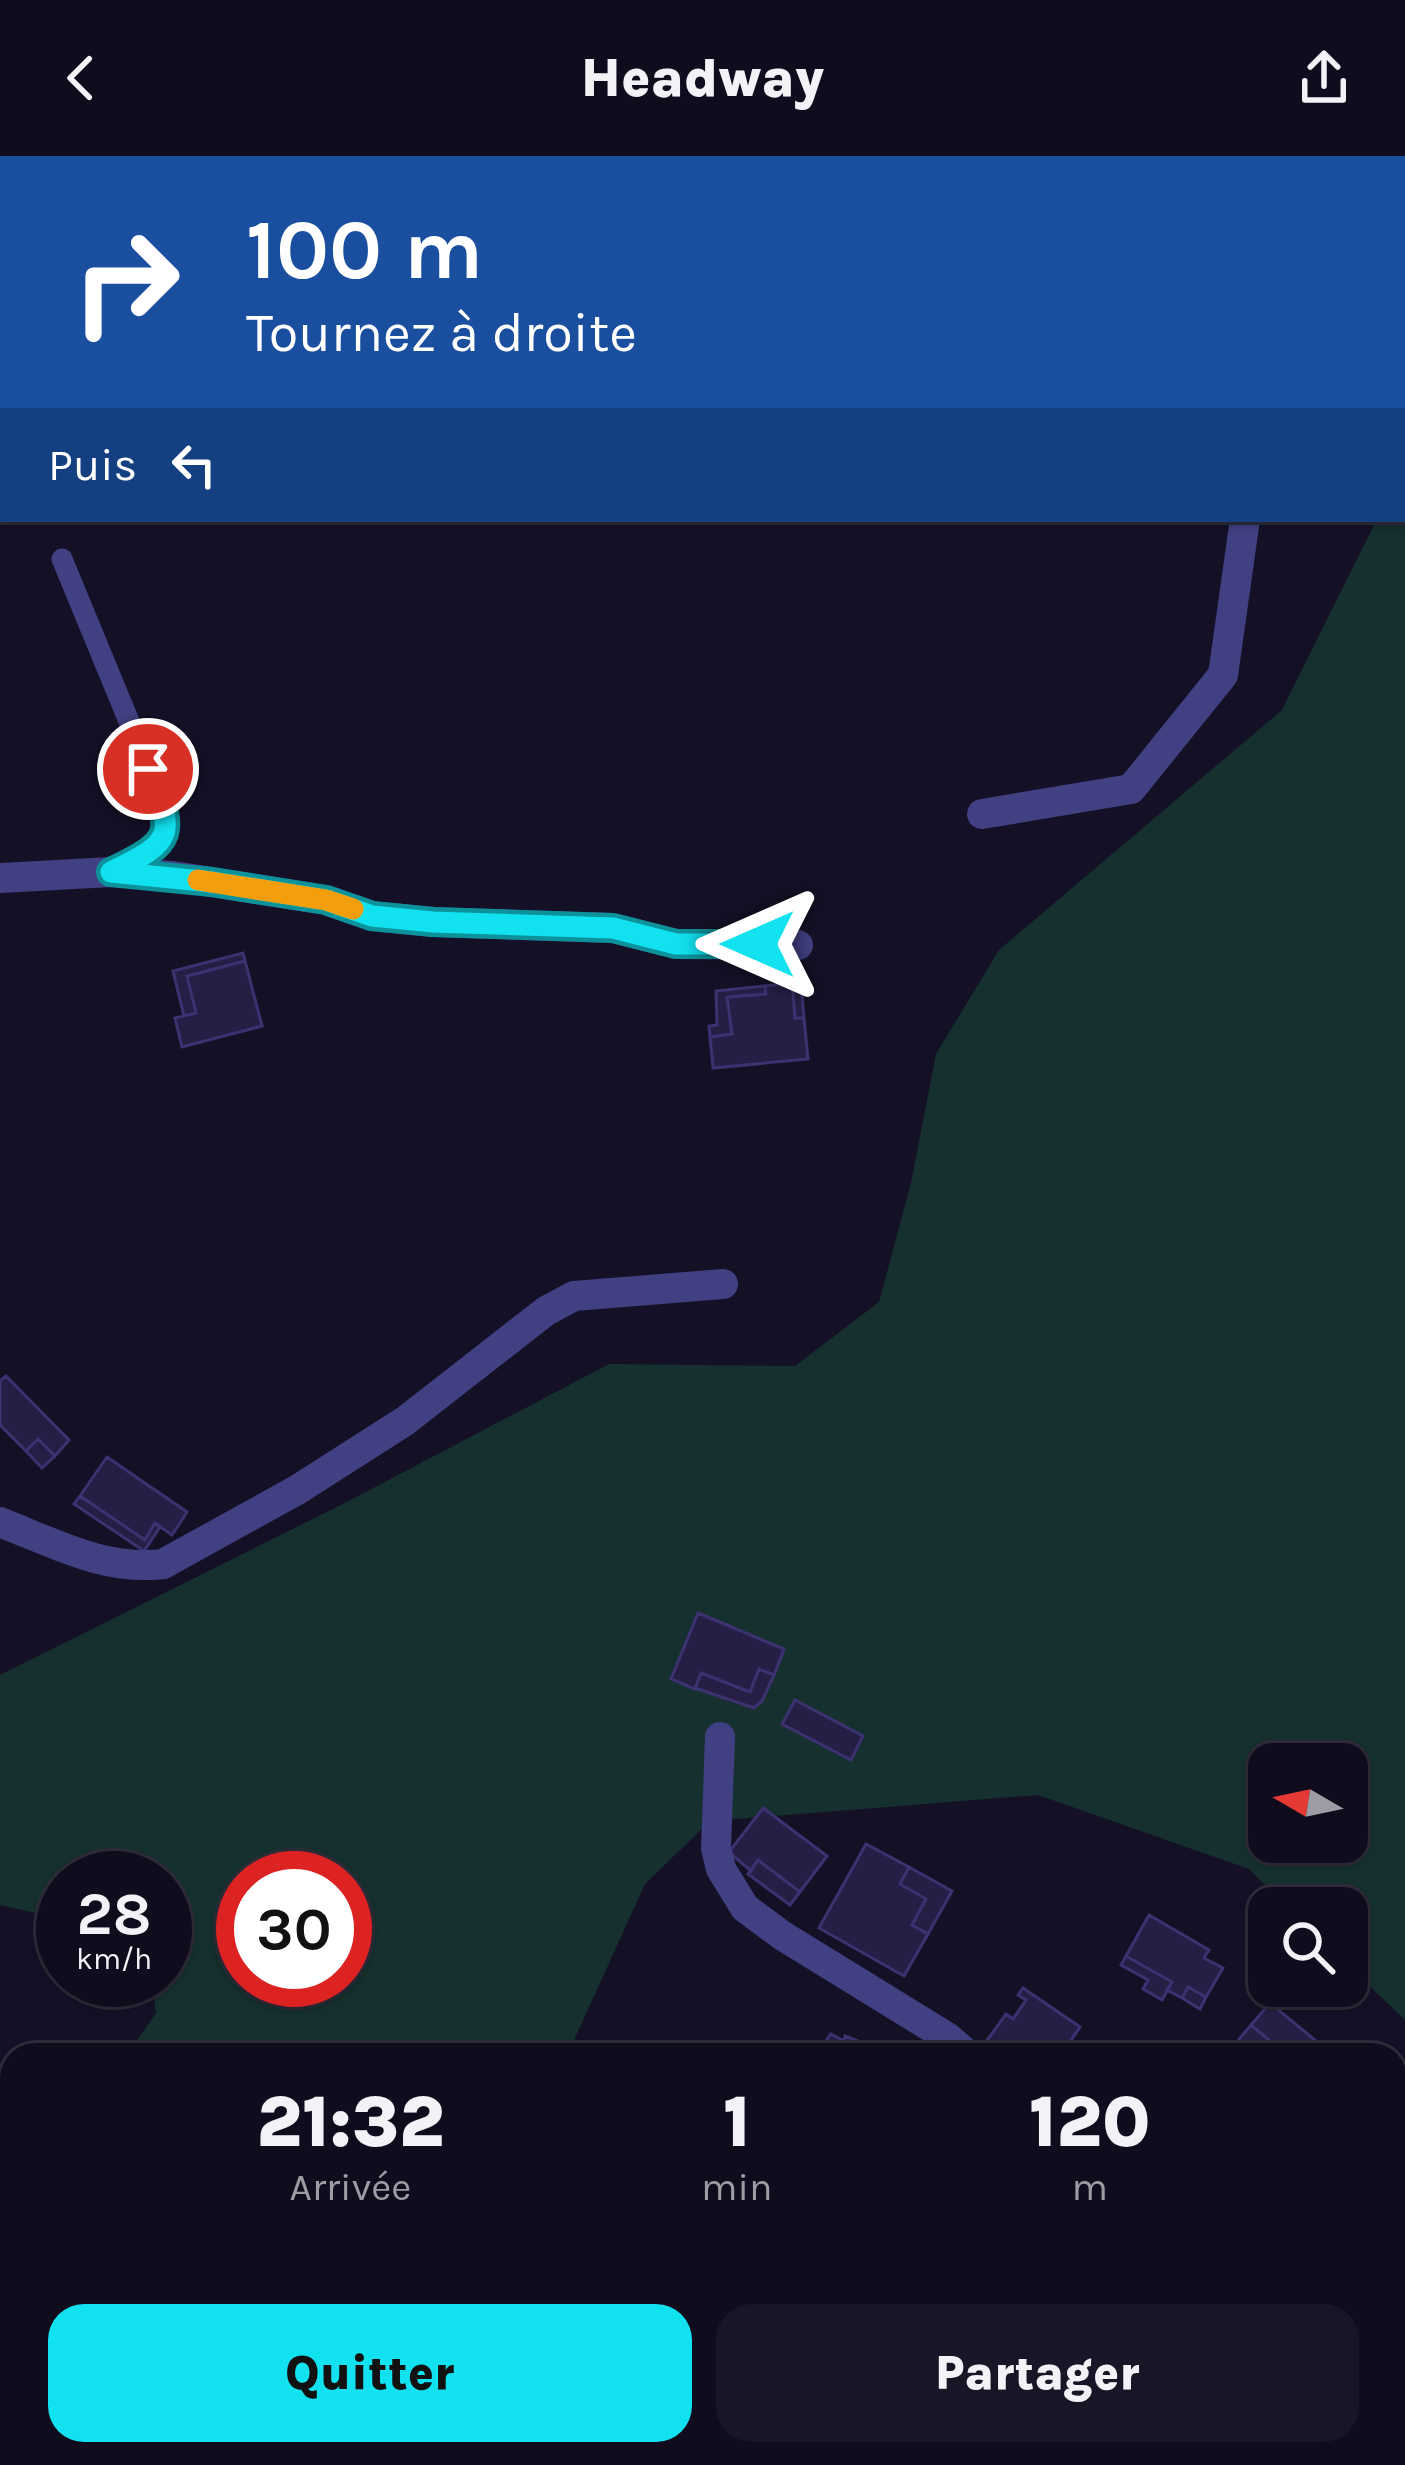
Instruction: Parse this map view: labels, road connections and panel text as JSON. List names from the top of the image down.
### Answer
{
  "north": "left",
  "page": {
    "header": "Headway",
    "turn": ["100 m", "Tournez à droite"],
    "then": "Puis",
    "speed": "28 km/h",
    "limit": "30",
    "eta": [
      "21:32",
      "Arrivée",
      "1",
      "min",
      "120",
      "m"
    ],
    "buttons": ["Quitter", "Partager"]
  }
}
